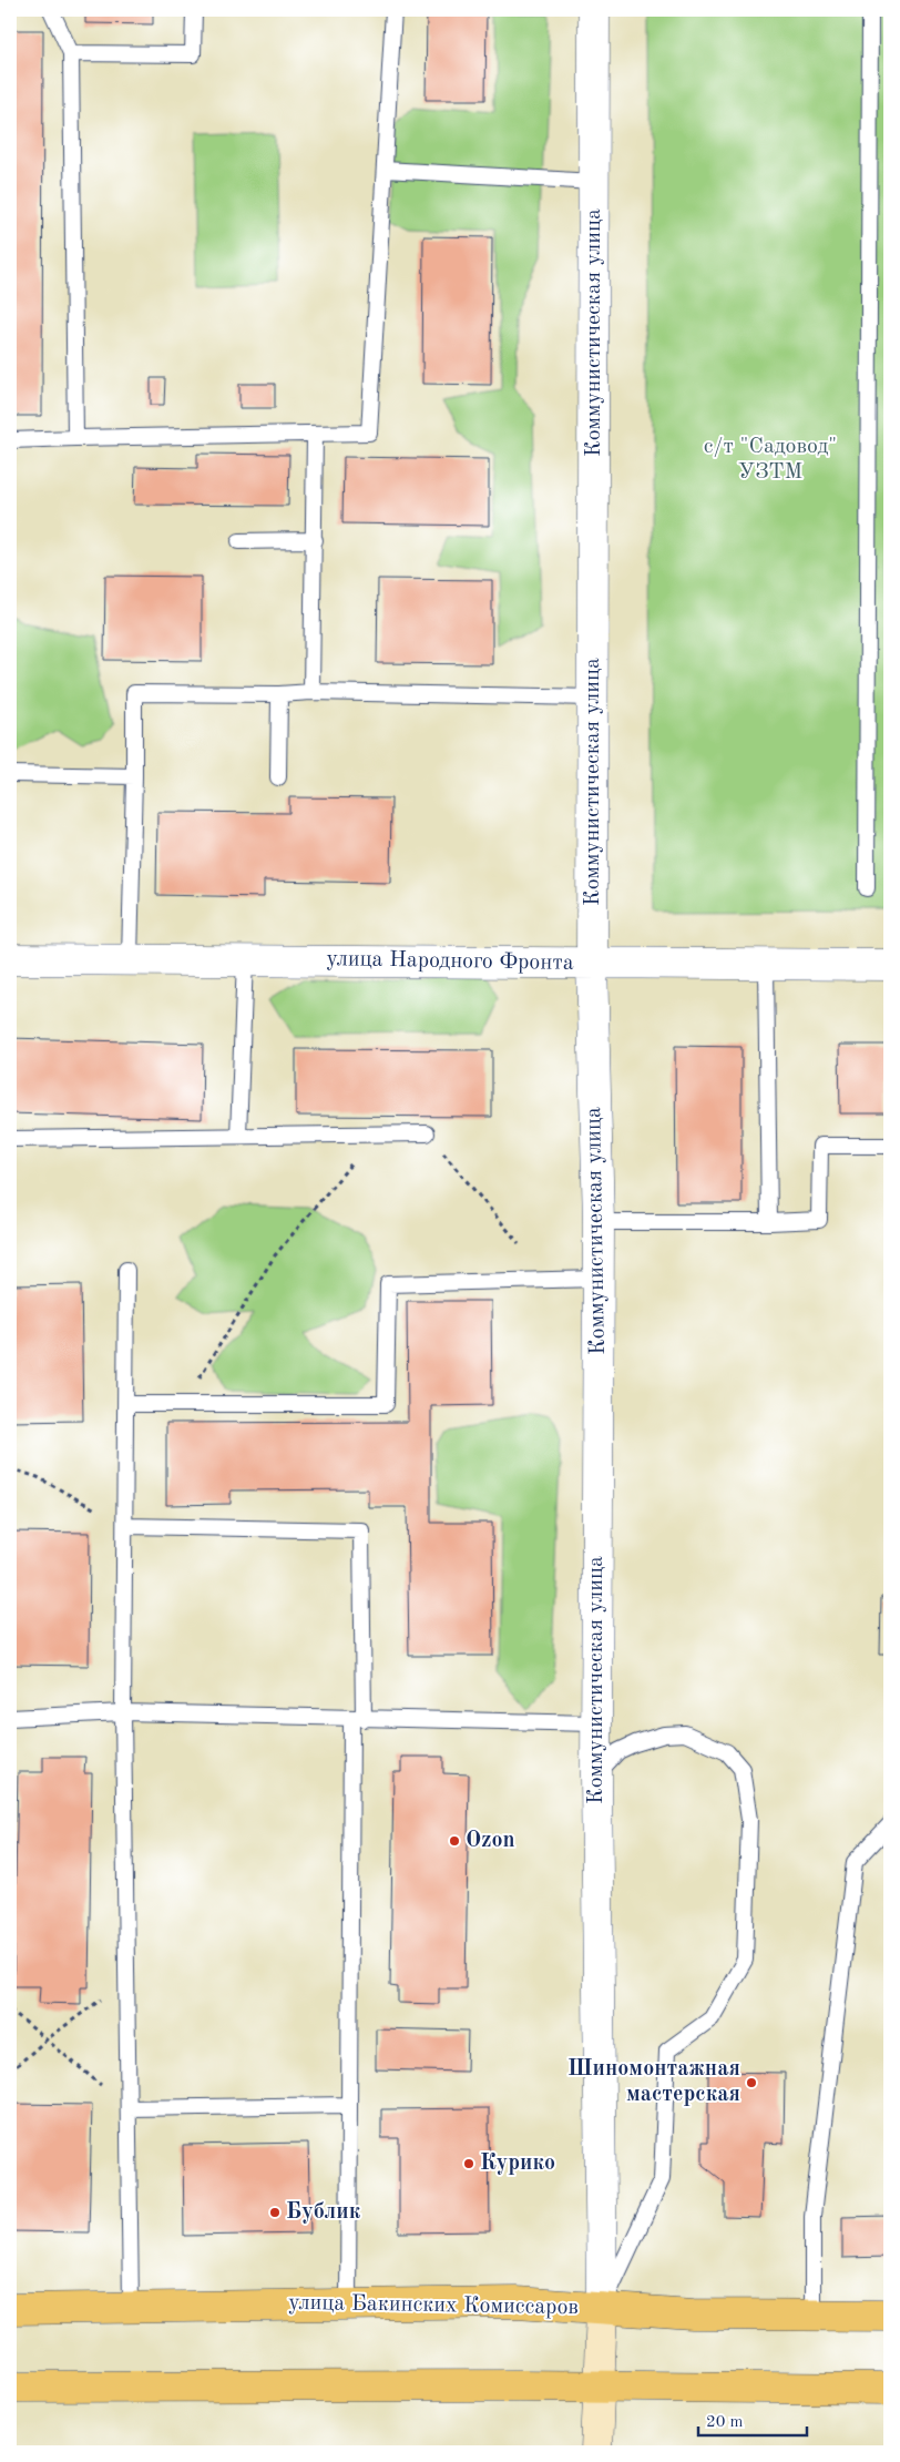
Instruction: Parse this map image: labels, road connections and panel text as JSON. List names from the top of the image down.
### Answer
{
  "streets": {
    "main road": ["улица Бакинских Комиссаров"],
    "street": ["Коммунистическая улица", "улица Народного Фронта"]
  },
  "crossings": [
    ["Коммунистическая улица", "улица Народного Фронта"],
    ["Коммунистическая улица", "улица Бакинских Комиссаров"]
  ],
  "parks": ["с/т \"Садовод\" УЗТМ"],
  "places": [
    "Ozon",
    "Шиномонтажная мастерская",
    "Курико",
    "Бублик"
  ],
  "scale_bar": "20 m"
}
